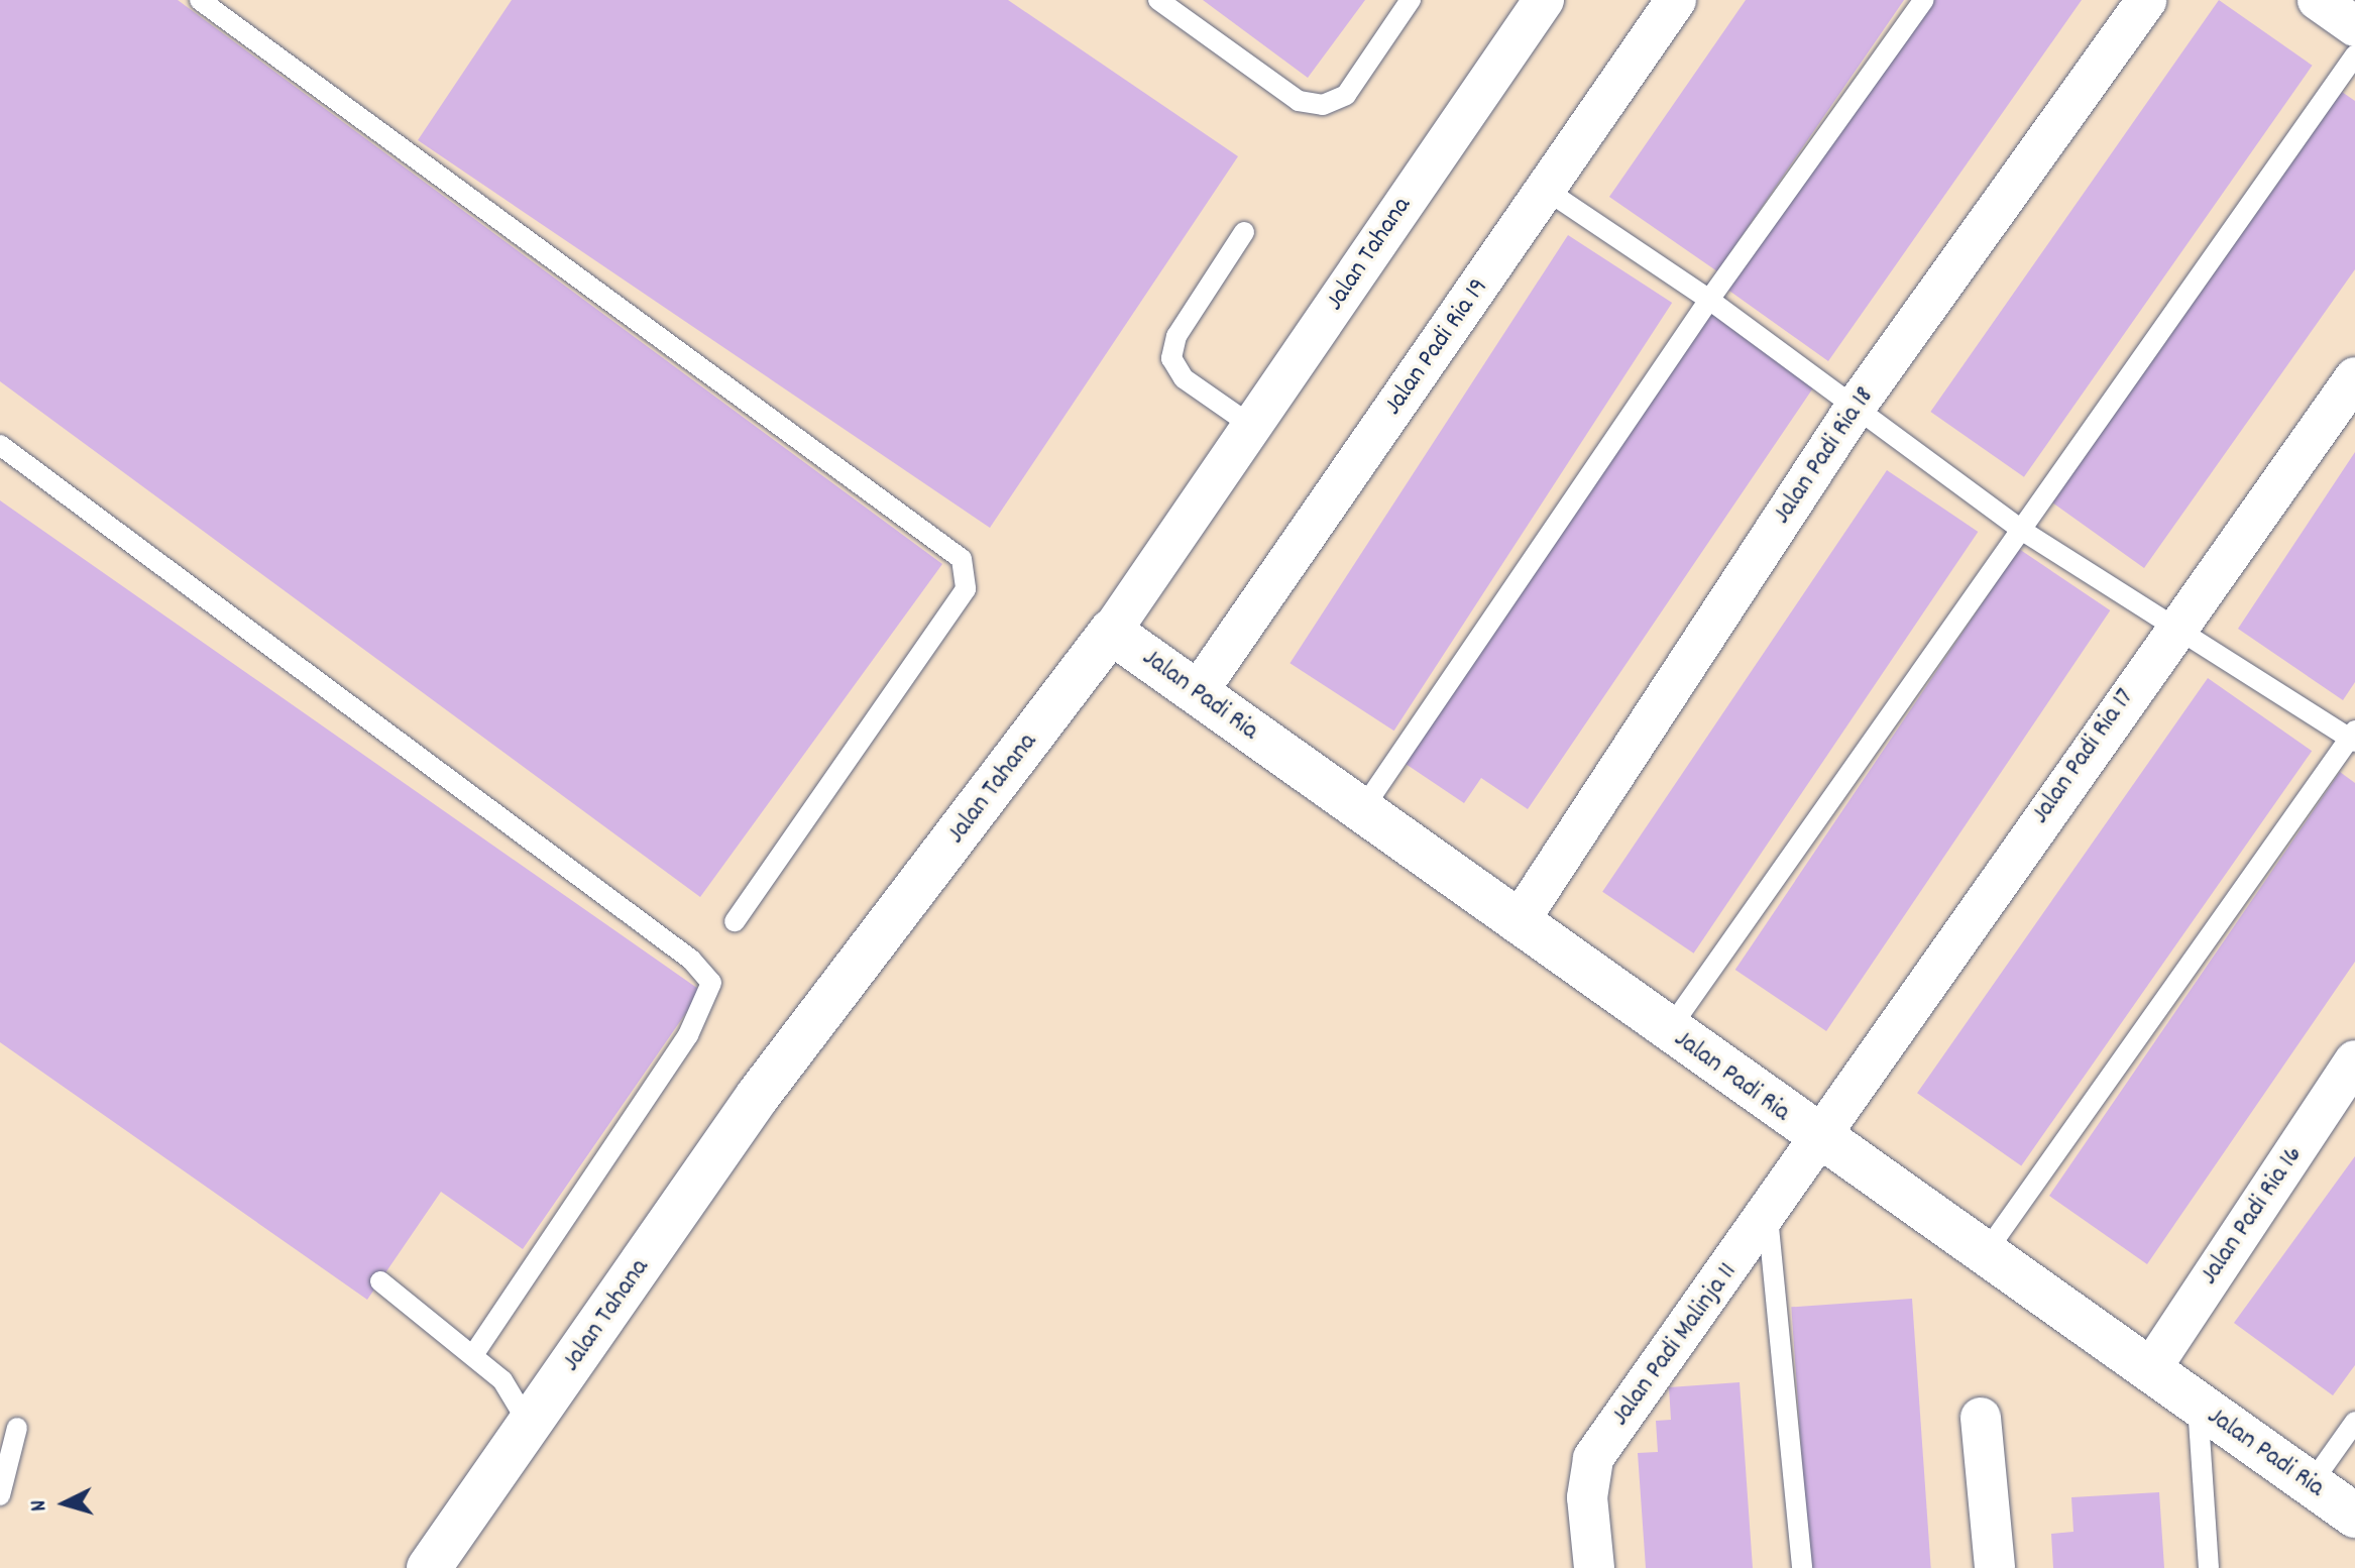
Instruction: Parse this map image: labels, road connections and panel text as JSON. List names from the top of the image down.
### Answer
{
  "streets": {
    "street": [
      "Jalan Tahana",
      "Jalan Padi Ria 19",
      "Jalan Padi Ria 18",
      "Jalan Padi Ria",
      "Jalan Padi Ria 17",
      "Jalan Padi Ria 16",
      "Jalan Padi Malinja 11"
    ]
  },
  "crossings": [
    ["Jalan Tahana", "Jalan Padi Ria"],
    ["Jalan Padi Ria 19", "Jalan Padi Ria"],
    ["Jalan Padi Ria 18", "Jalan Padi Ria"],
    ["Jalan Padi Ria", "Jalan Padi Ria 17"],
    ["Jalan Padi Ria", "Jalan Padi Ria 16"],
    ["Jalan Padi Ria", "Jalan Padi Malinja 11"],
    ["Jalan Padi Ria 17", "Jalan Padi Malinja 11"]
  ],
  "north": "left"
}
